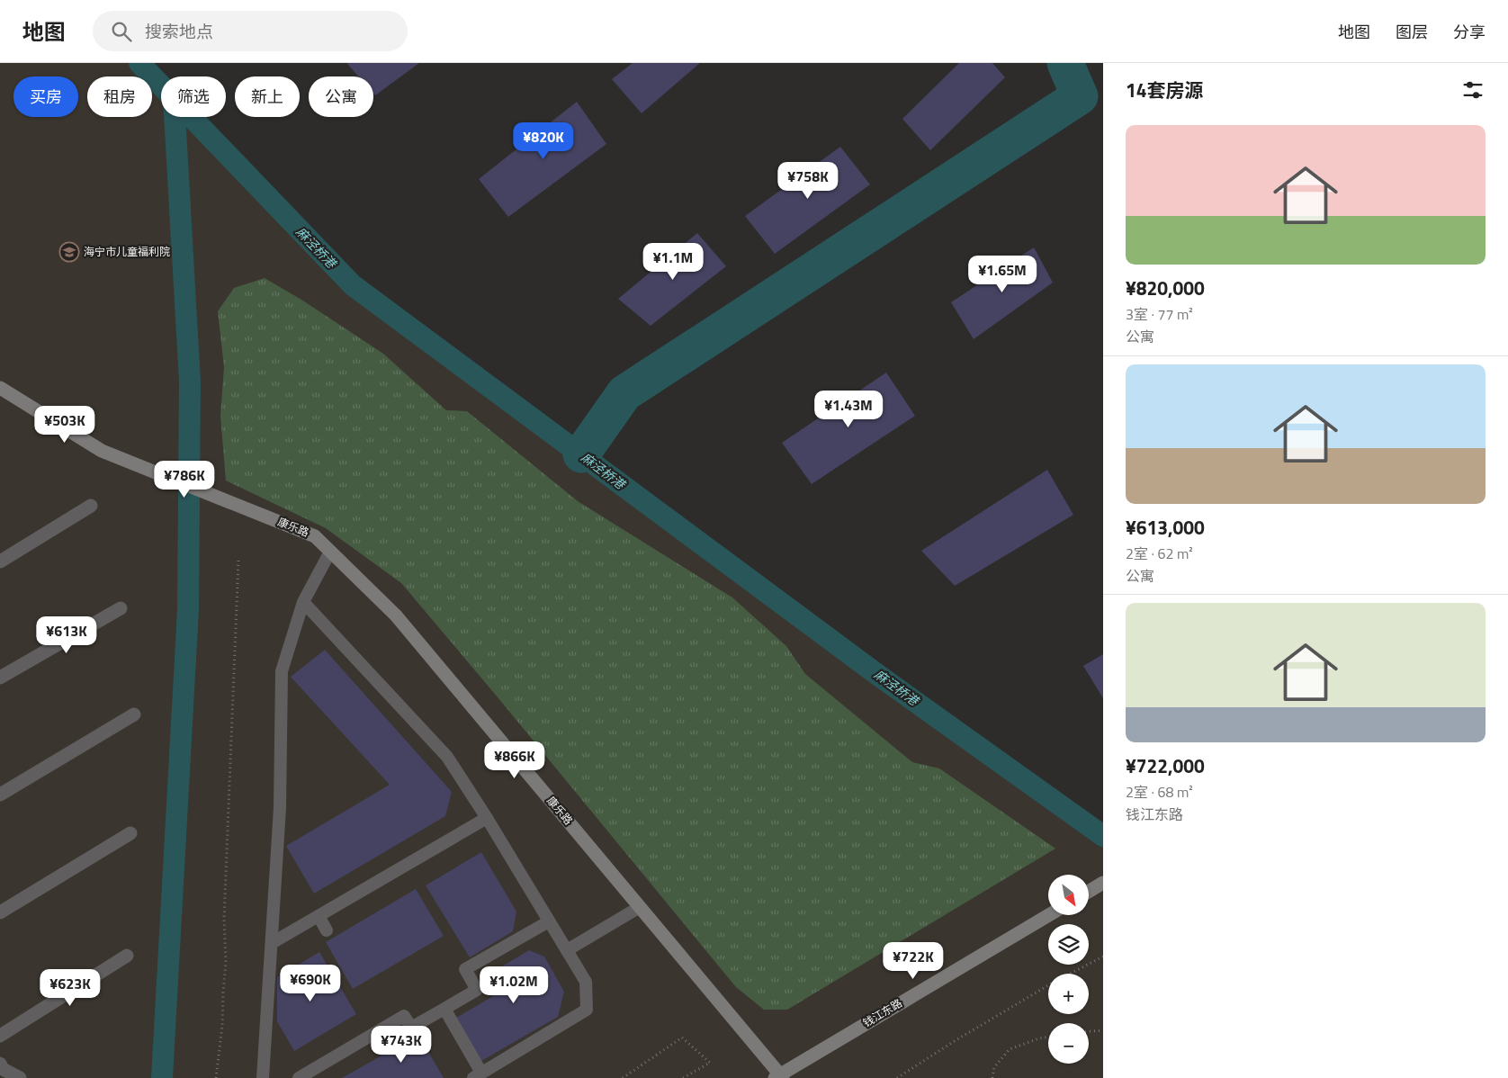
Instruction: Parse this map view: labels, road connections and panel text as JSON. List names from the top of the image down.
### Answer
{
  "streets": {
    "street": ["康乐路", "钱江东路"]
  },
  "crossings": [
    ["康乐路", "钱江东路"]
  ],
  "water": ["麻泾桥港"],
  "places": {
    "school or university": ["海宁市儿童福利院"]
  },
  "north": "bottom right",
  "page": {
    "header": "地图",
    "search": "搜索地点",
    "nav": ["地图", "图层", "分享"],
    "heading": "14套房源",
    "chip": [
      "买房",
      "租房",
      "筛选",
      "新上",
      "公寓"
    ],
    "list": [
      {
        "name": "¥820,000",
        "note": "3室 · 77 m² · 公寓"
      },
      {
        "name": "¥613,000",
        "note": "2室 · 62 m² · 公寓"
      },
      {
        "name": "¥722,000",
        "note": "2室 · 68 m² · 钱江东路"
      }
    ],
    "price": [
      "¥820K",
      "¥758K",
      "¥1.1M",
      "¥1.65M",
      "¥1.43M",
      "¥503K",
      "¥786K",
      "¥613K",
      "¥866K",
      "¥722K",
      "¥690K",
      "¥1.02M",
      "¥623K",
      "¥743K"
    ],
    "map_buttons": ["+", "−"]
  }
}
